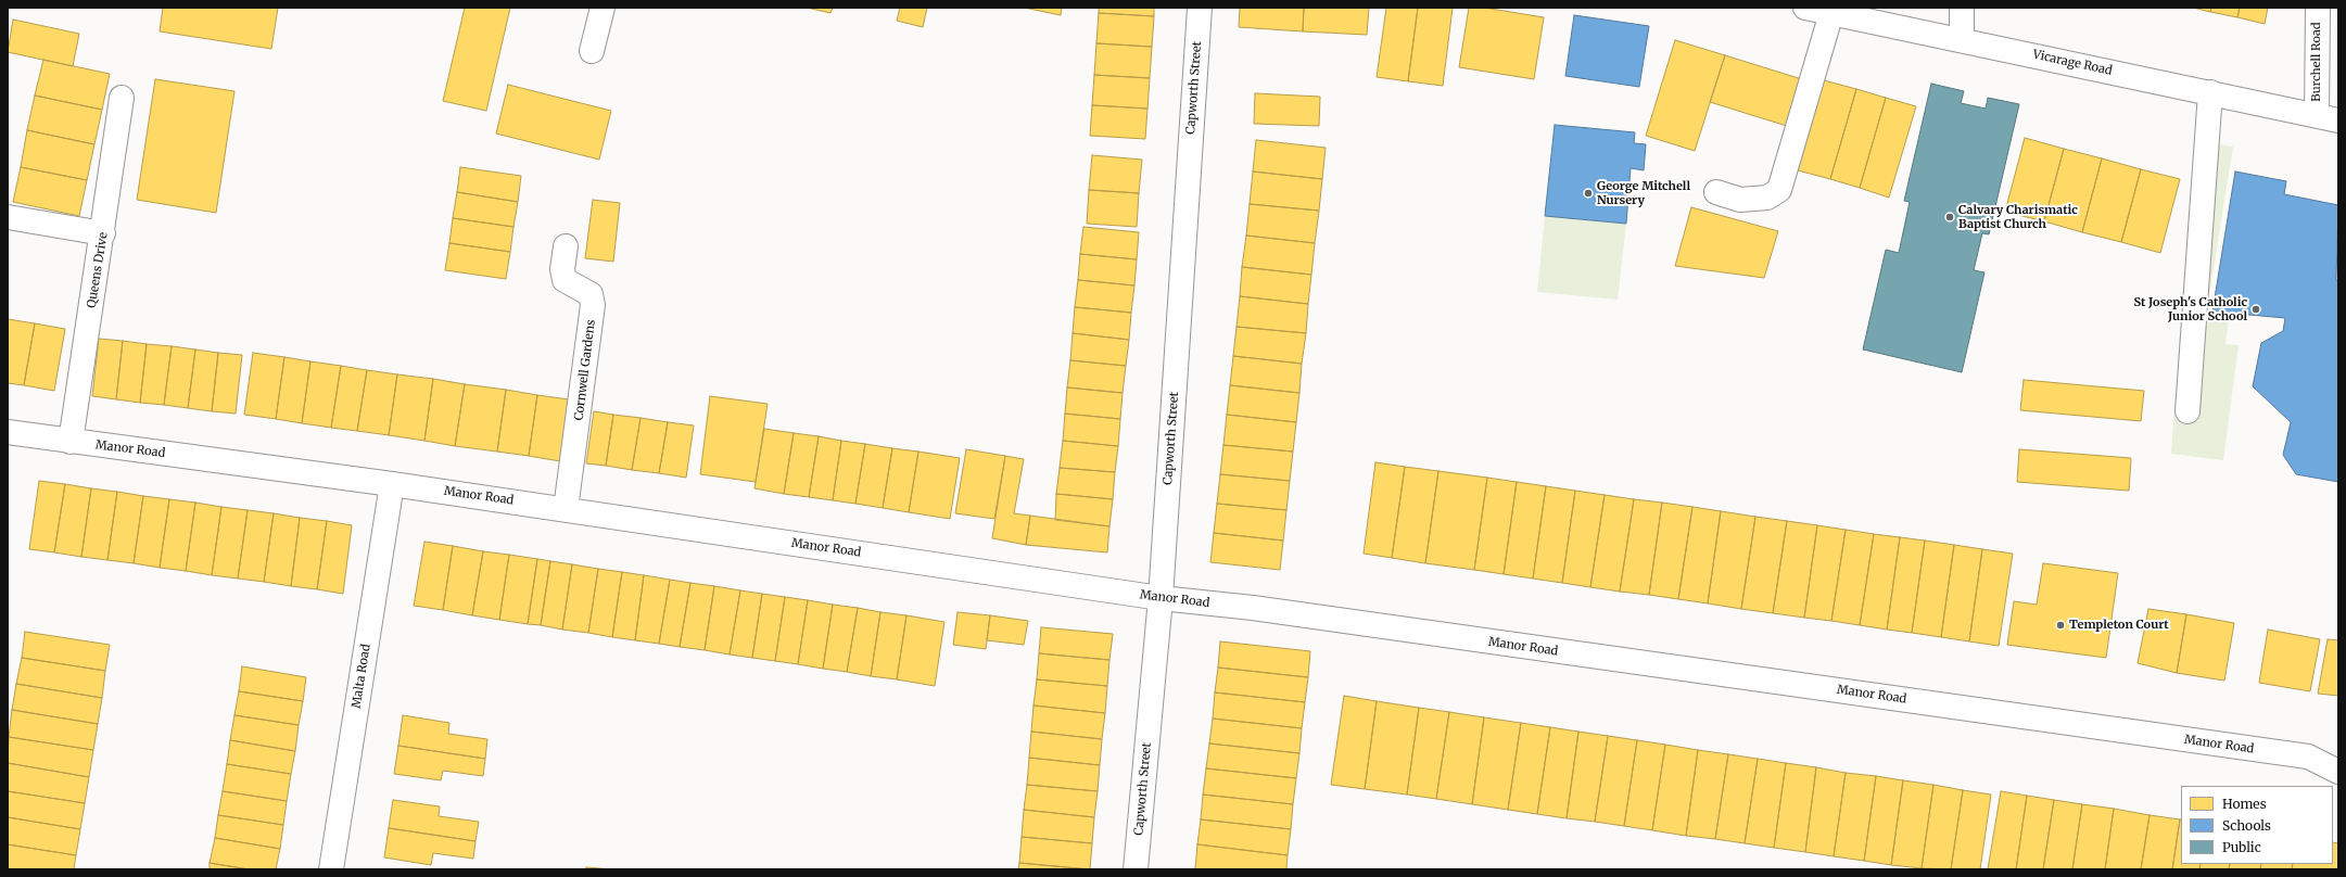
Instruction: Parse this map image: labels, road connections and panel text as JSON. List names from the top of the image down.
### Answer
{
  "streets": {
    "street": [
      "Burchell Road",
      "Vicarage Road",
      "Capworth Street",
      "Queens Drive",
      "Cornwell Gardens",
      "Manor Road",
      "Malta Road"
    ]
  },
  "crossings": [
    ["Burchell Road", "Vicarage Road"],
    ["Capworth Street", "Manor Road"],
    ["Queens Drive", "Manor Road"],
    ["Cornwell Gardens", "Manor Road"],
    ["Manor Road", "Malta Road"]
  ],
  "places": [
    "George Mitchell Nursery",
    "Calvary Charismatic Baptist Church",
    "St Joseph's Catholic Junior School",
    "Templeton Court"
  ],
  "legend": ["Homes", "Schools", "Public"]
}
